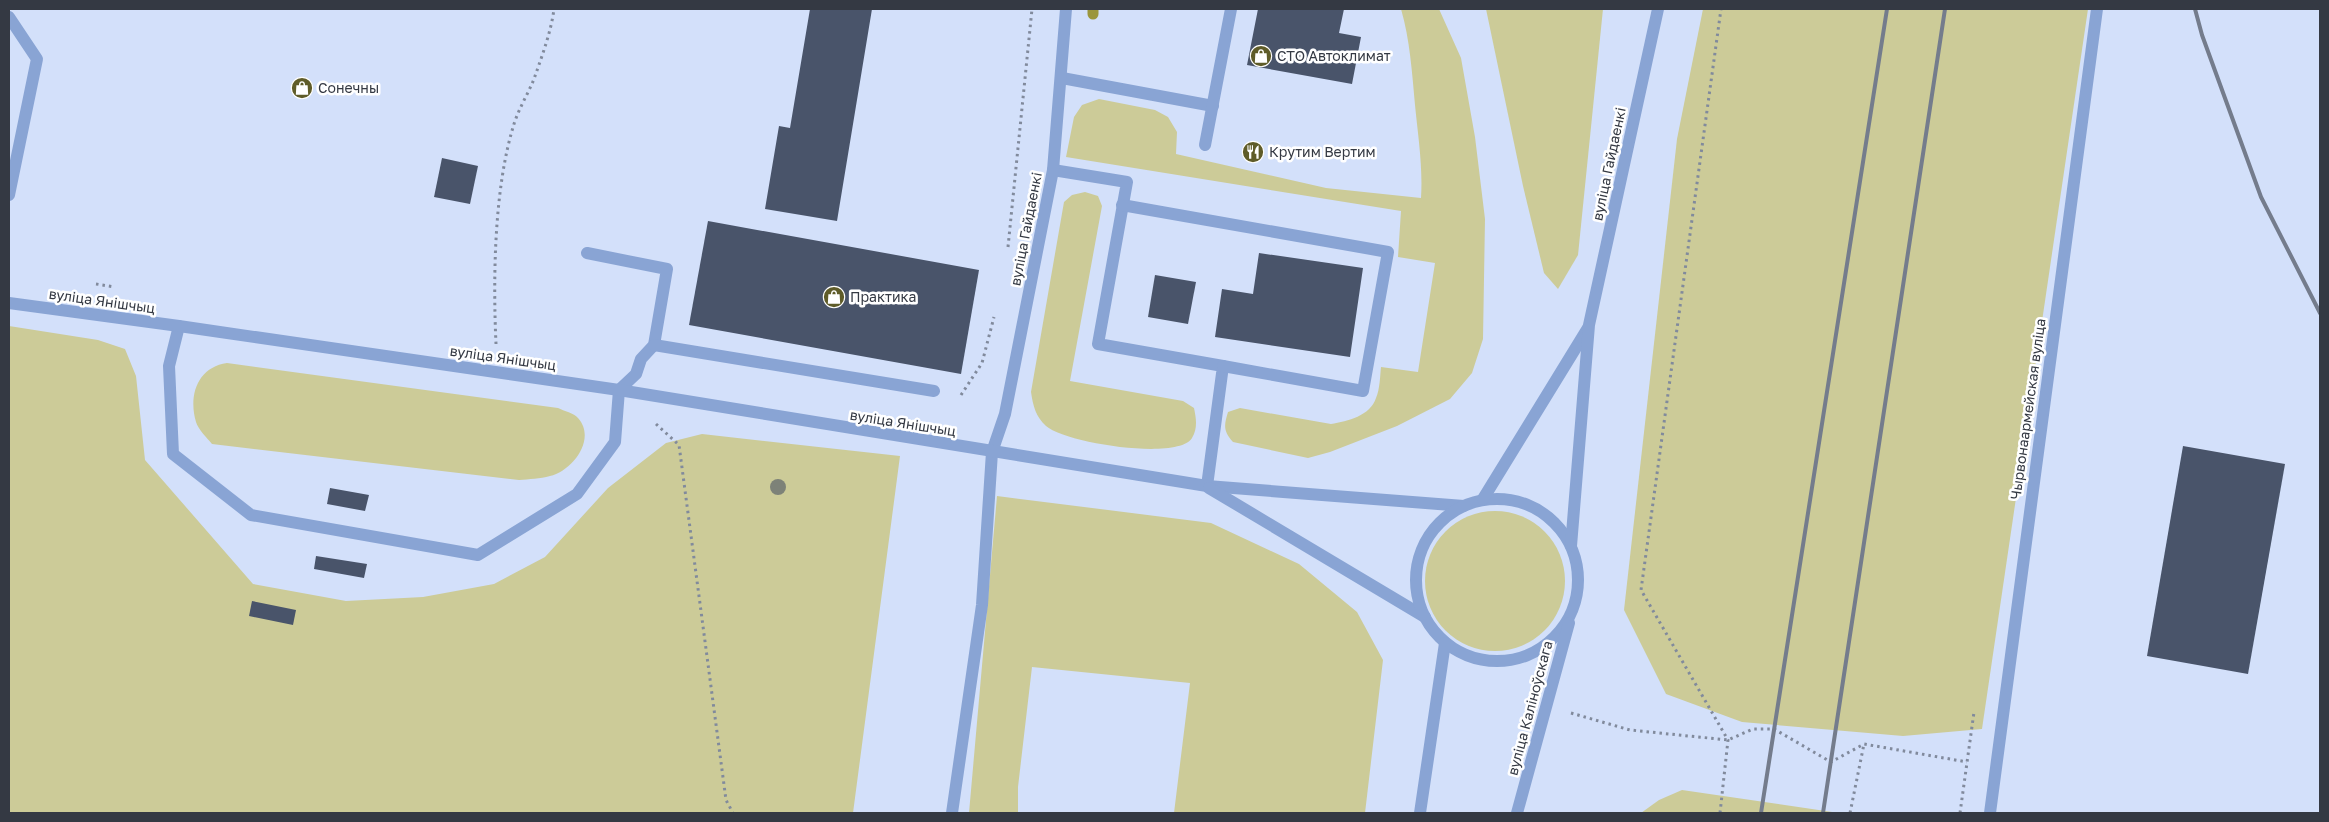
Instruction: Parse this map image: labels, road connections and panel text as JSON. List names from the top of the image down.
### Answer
{
  "streets": {
    "street": [
      "вуліца Гайдаенкі",
      "вуліца Янішчыц",
      "Чырвонаармейская вуліца",
      "вуліца Каліноўскага"
    ]
  },
  "crossings": [
    ["вуліца Гайдаенкі", "вуліца Янішчыц"],
    ["вуліца Гайдаенкі", "вуліца Каліноўскага"],
    ["вуліца Янішчыц", "вуліца Каліноўскага"]
  ],
  "places": {
    "shop": ["СТО Автоклимат", "Сонечны", "Практика"],
    "restaurant": ["Крутим Вертим"]
  }
}
